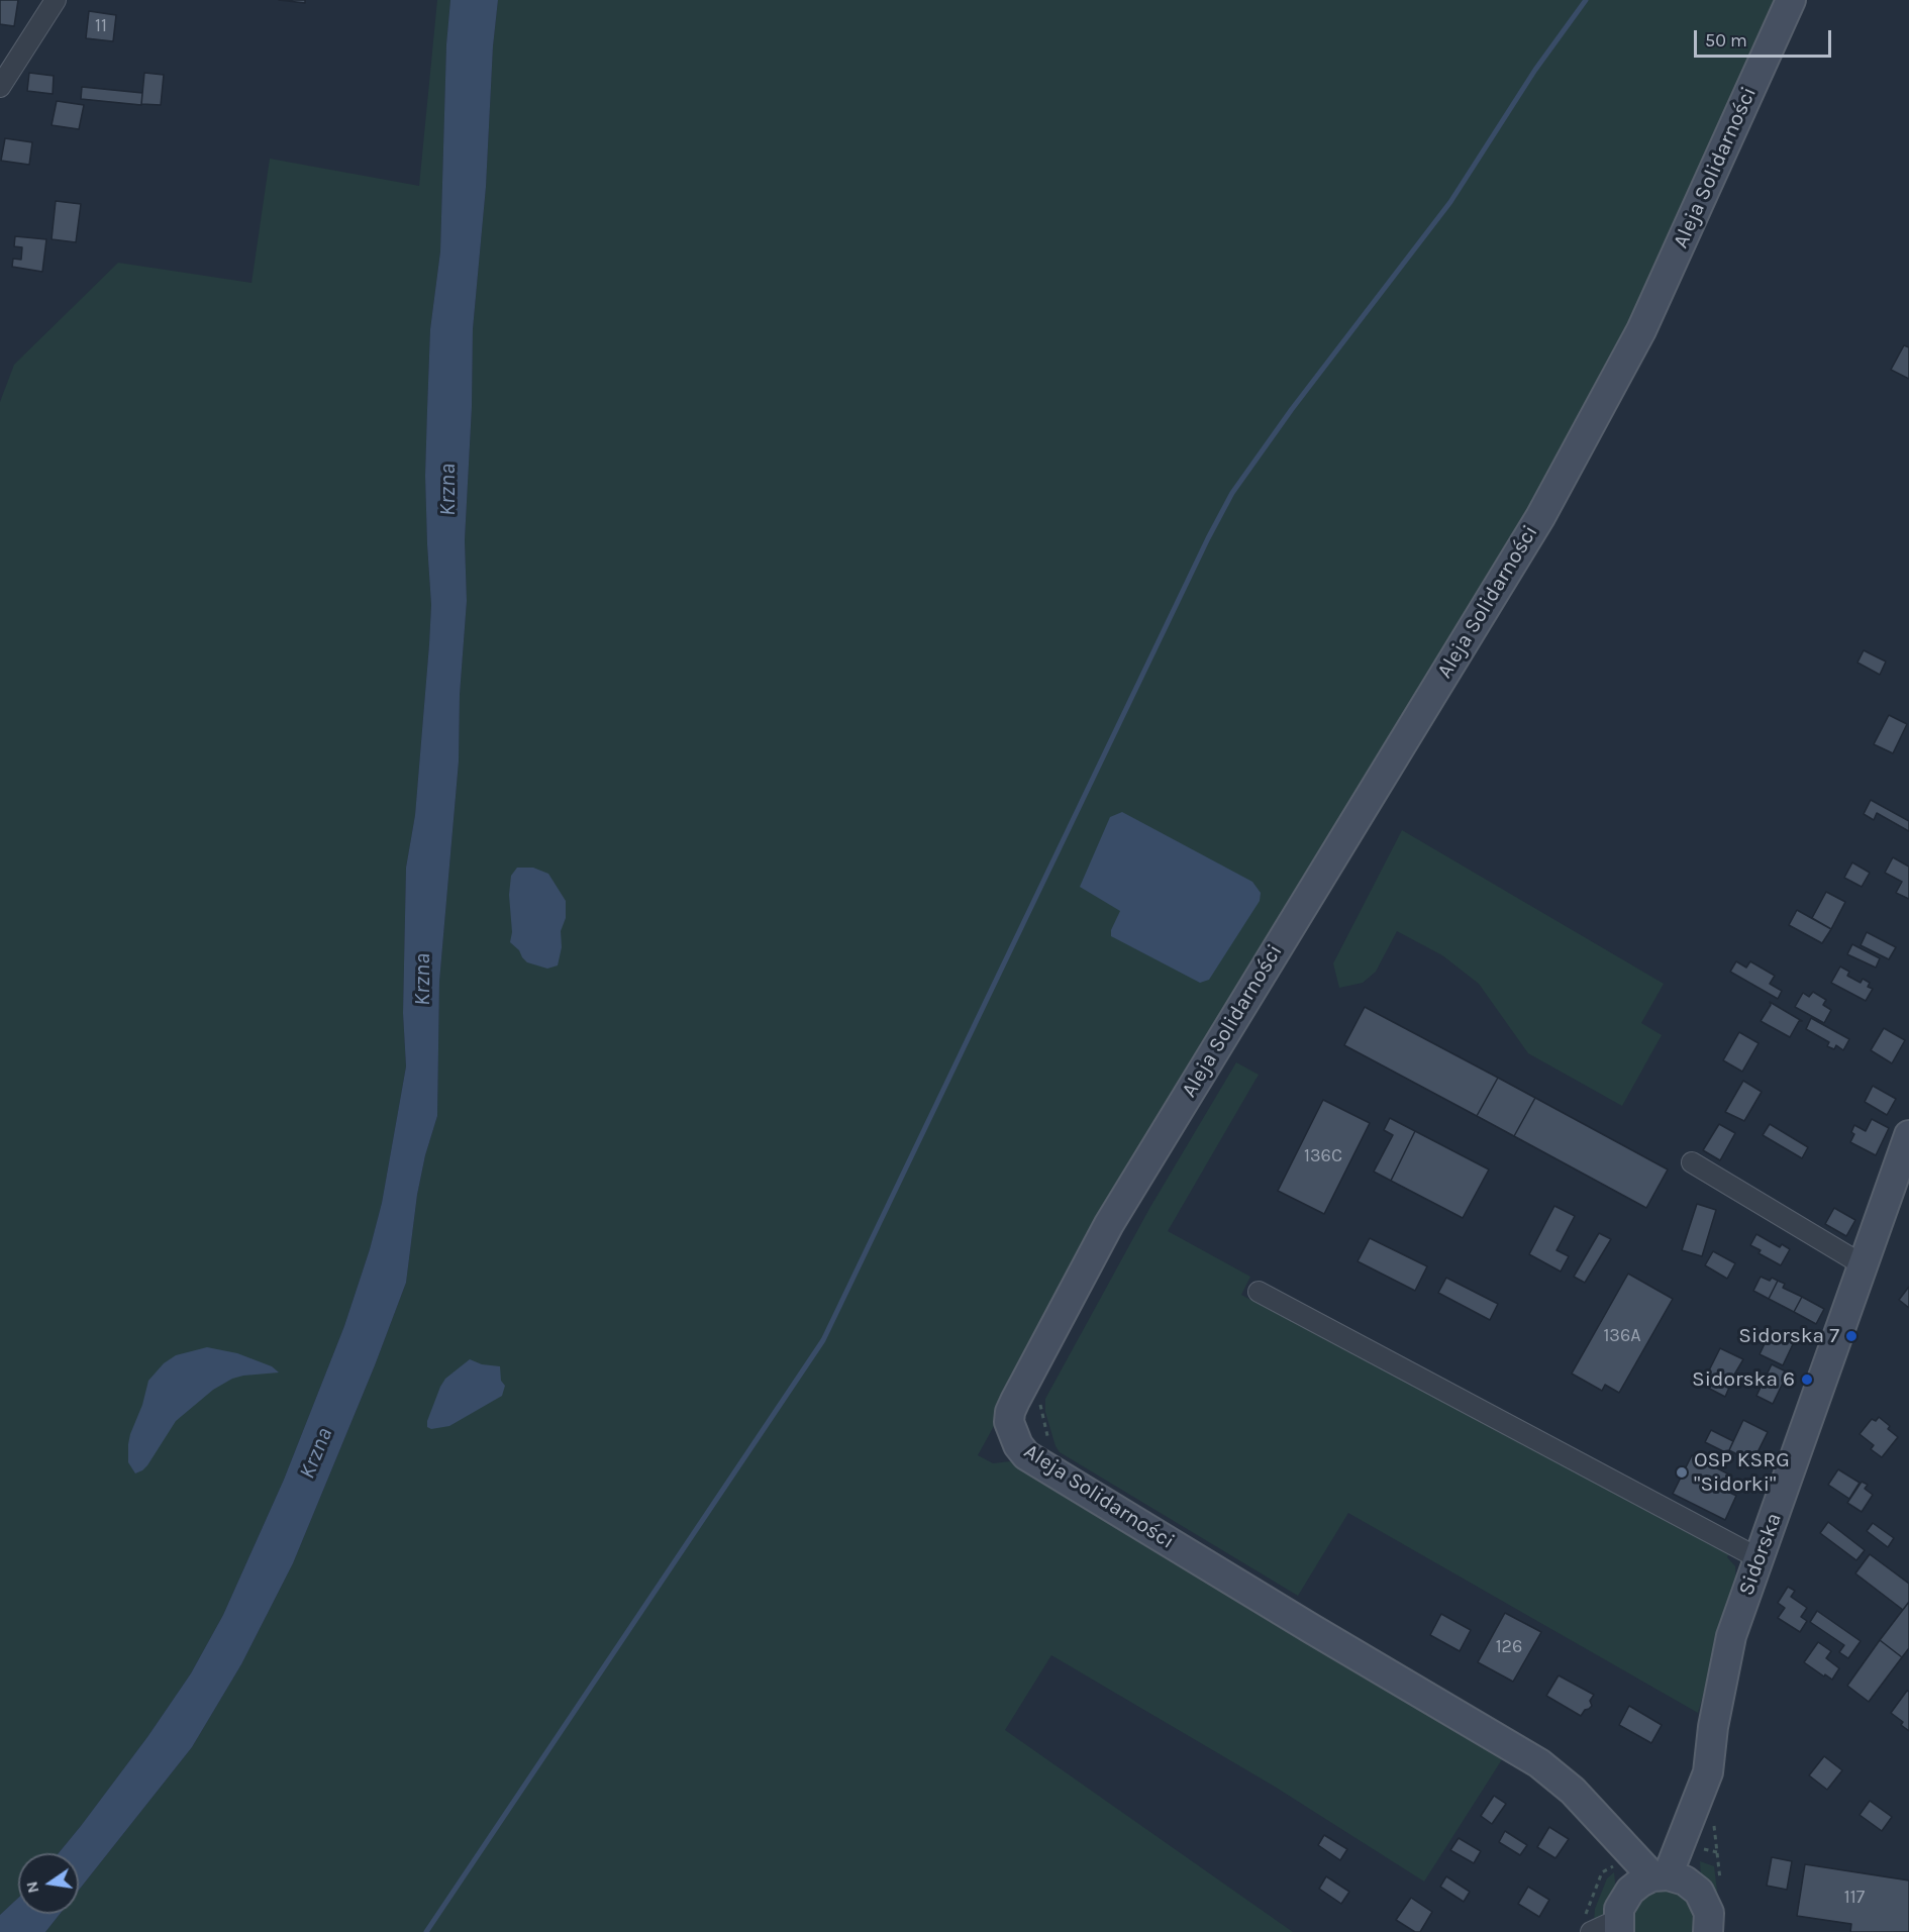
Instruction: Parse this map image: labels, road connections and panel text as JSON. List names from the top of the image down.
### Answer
{
  "streets": {
    "street": ["Aleja Solidarności", "Sidorska"]
  },
  "crossings": [
    ["Aleja Solidarności", "Sidorska"]
  ],
  "water": ["Krzna"],
  "places": ["Sidorska 7", "Sidorska 6", "OSP KSRG \"Sidorki\""],
  "house_numbers": [
    "11",
    "136C",
    "136A",
    "126",
    "117"
  ],
  "scale_bar": "50 m",
  "north": "left"
}
